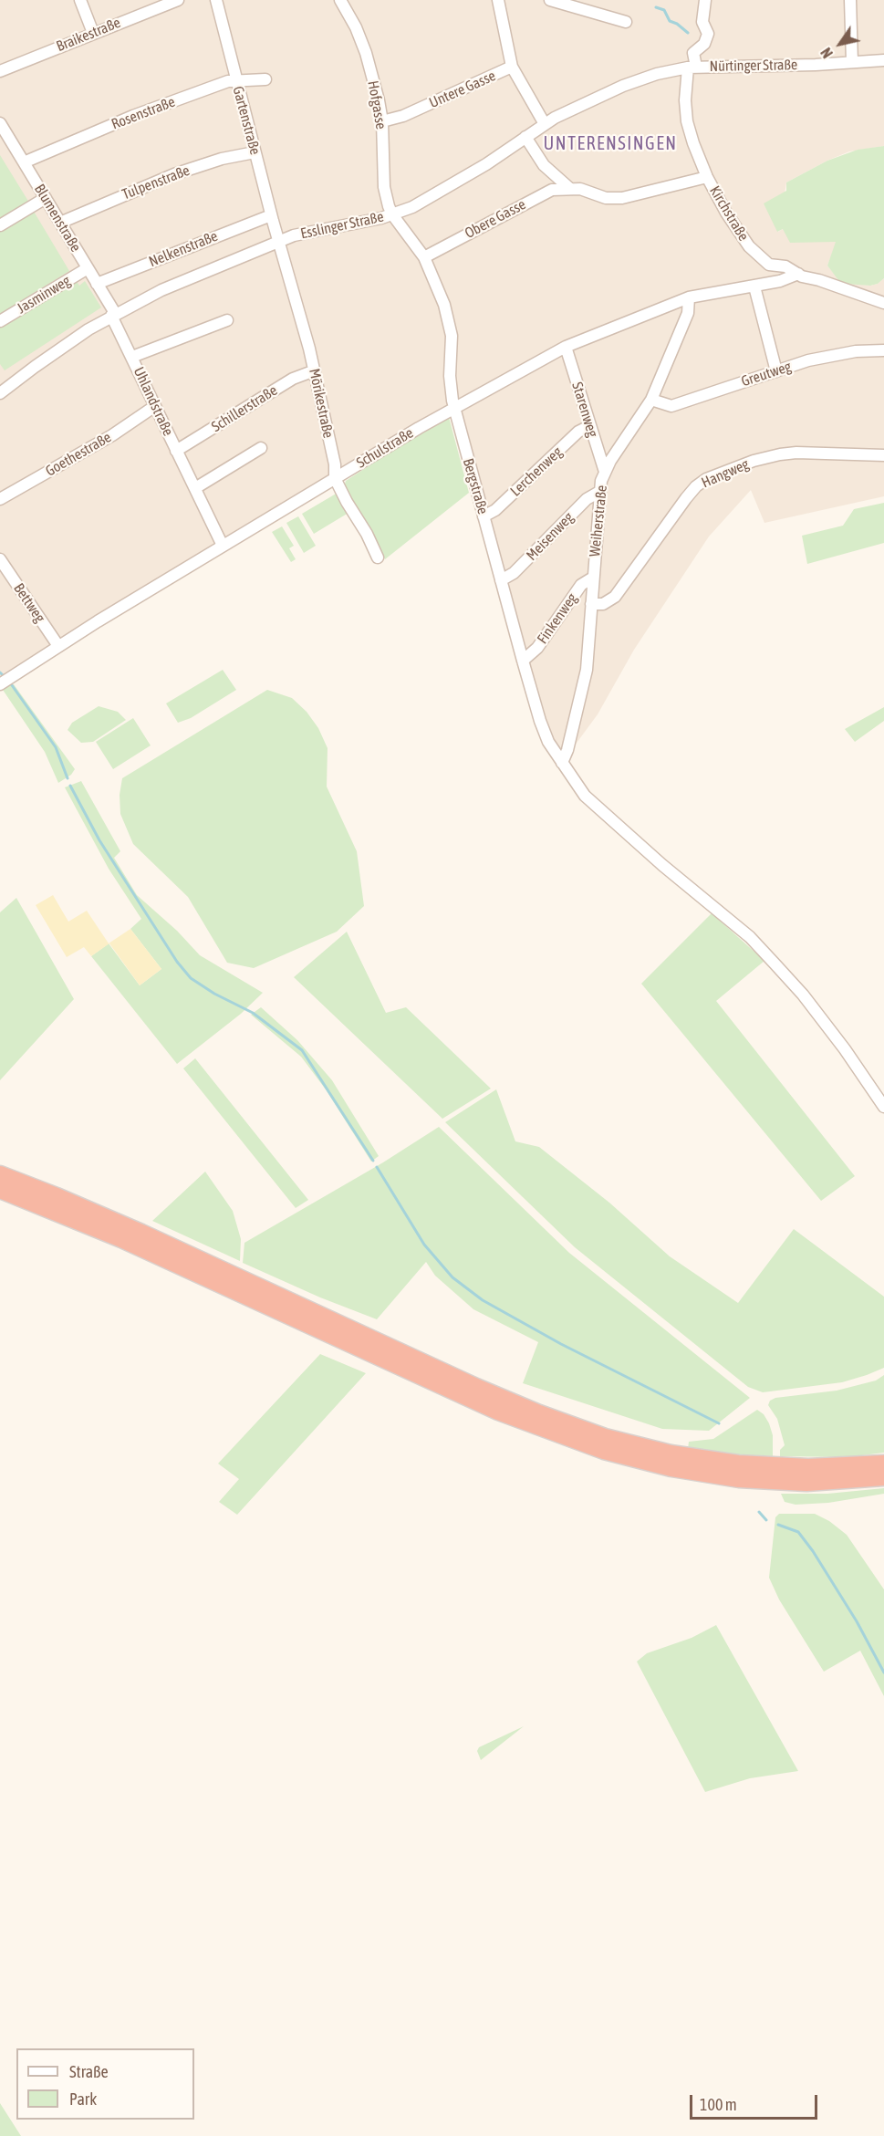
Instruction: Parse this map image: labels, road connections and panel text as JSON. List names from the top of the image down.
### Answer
{
  "streets": {
    "street": [
      "Braikestraße",
      "Nürtinger Straße",
      "Untere Gasse",
      "Hofgasse",
      "Rosenstraße",
      "Gartenstraße",
      "Tulpenstraße",
      "Kirchstraße",
      "Blumenstraße",
      "Obere Gasse",
      "Esslinger Straße",
      "Nelkenstraße",
      "Jasminweg",
      "Greutweg",
      "Uhlandstraße",
      "Mörikestraße",
      "Schillerstraße",
      "Starenweg",
      "Schulstraße",
      "Goethestraße",
      "Lerchenweg",
      "Hangweg",
      "Bergstraße",
      "Weiherstraße",
      "Meisenweg",
      "Bettweg",
      "Finkenweg"
    ]
  },
  "crossings": [
    ["Nürtinger Straße", "Kirchstraße"],
    ["Nürtinger Straße", "Esslinger Straße"],
    ["Untere Gasse", "Hofgasse"],
    ["Untere Gasse", "Esslinger Straße"],
    ["Hofgasse", "Esslinger Straße"],
    ["Hofgasse", "Bergstraße"],
    ["Rosenstraße", "Gartenstraße"],
    ["Rosenstraße", "Blumenstraße"],
    ["Gartenstraße", "Tulpenstraße"],
    ["Gartenstraße", "Esslinger Straße"],
    ["Gartenstraße", "Nelkenstraße"],
    ["Gartenstraße", "Mörikestraße"],
    ["Tulpenstraße", "Blumenstraße"],
    ["Kirchstraße", "Obere Gasse"],
    ["Kirchstraße", "Esslinger Straße"],
    ["Kirchstraße", "Schulstraße"],
    ["Blumenstraße", "Esslinger Straße"],
    ["Blumenstraße", "Nelkenstraße"],
    ["Blumenstraße", "Jasminweg"],
    ["Blumenstraße", "Uhlandstraße"],
    ["Obere Gasse", "Esslinger Straße"],
    ["Obere Gasse", "Bergstraße"],
    ["Esslinger Straße", "Uhlandstraße"],
    ["Esslinger Straße", "Mörikestraße"],
    ["Esslinger Straße", "Bergstraße"],
    ["Greutweg", "Weiherstraße"],
    ["Uhlandstraße", "Schillerstraße"],
    ["Uhlandstraße", "Schulstraße"],
    ["Uhlandstraße", "Goethestraße"],
    ["Mörikestraße", "Schillerstraße"],
    ["Mörikestraße", "Schulstraße"],
    ["Starenweg", "Schulstraße"],
    ["Starenweg", "Lerchenweg"],
    ["Starenweg", "Weiherstraße"],
    ["Schulstraße", "Bergstraße"],
    ["Schulstraße", "Weiherstraße"],
    ["Schulstraße", "Bettweg"],
    ["Lerchenweg", "Bergstraße"],
    ["Hangweg", "Weiherstraße"],
    ["Bergstraße", "Weiherstraße"],
    ["Bergstraße", "Meisenweg"],
    ["Bergstraße", "Finkenweg"],
    ["Weiherstraße", "Meisenweg"],
    ["Weiherstraße", "Finkenweg"]
  ],
  "districts": ["UNTERENSINGEN"],
  "legend": ["Straße", "Park"],
  "scale_bar": "100 m",
  "north": "bottom left"
}
